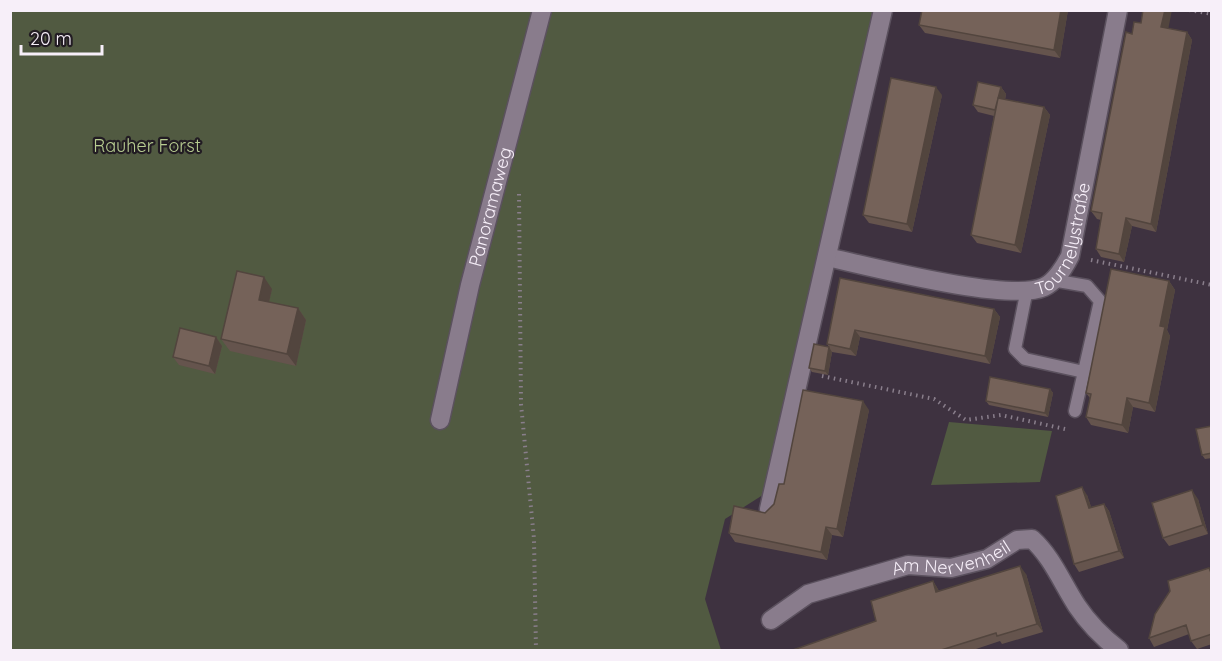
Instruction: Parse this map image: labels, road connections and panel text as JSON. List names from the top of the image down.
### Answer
{
  "streets": {
    "street": ["Panoramaweg", "Tournelystraße", "Am Nervenheil"]
  },
  "parks": ["Rauher Forst"],
  "scale_bar": "20 m"
}
